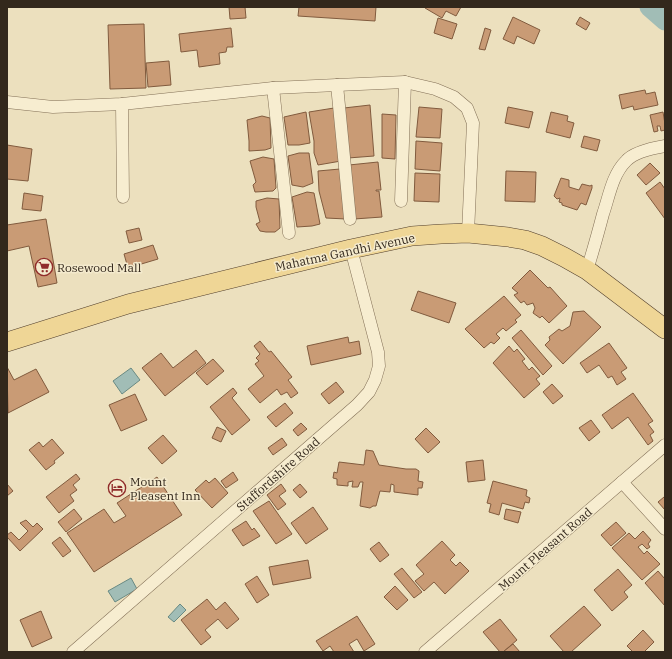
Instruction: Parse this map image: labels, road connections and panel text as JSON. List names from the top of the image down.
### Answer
{
  "streets": {
    "main road": ["Mahatma Gandhi Avenue"],
    "street": ["Staffordshire Road", "Mount Pleasant Road"]
  },
  "crossings": [
    ["Mahatma Gandhi Avenue", "Staffordshire Road"]
  ],
  "places": {
    "supermarket": ["Rosewood Mall"],
    "hotel": ["Mount Pleasent Inn"]
  }
}
